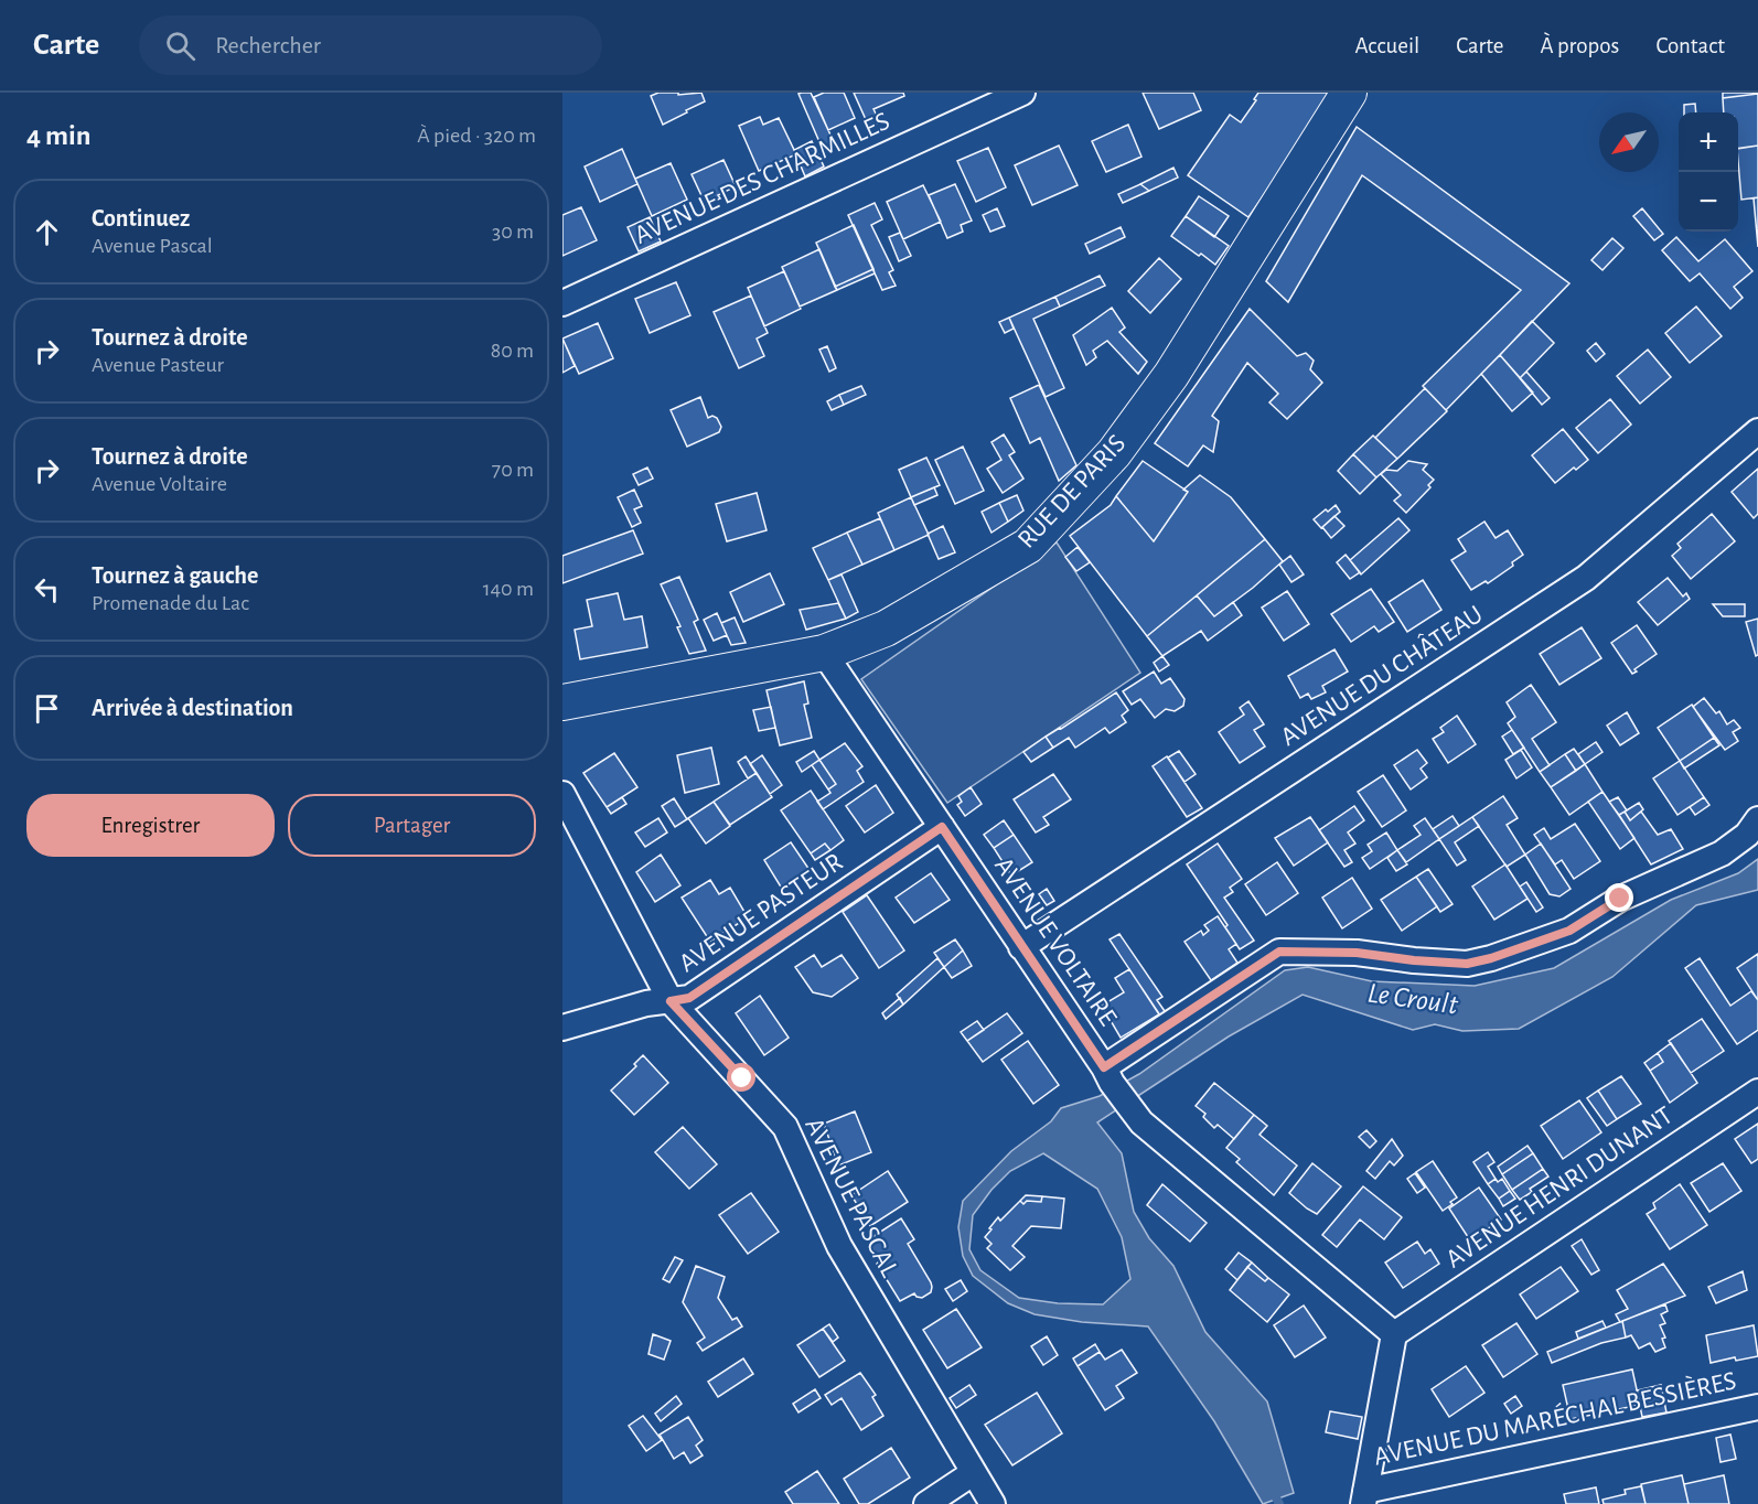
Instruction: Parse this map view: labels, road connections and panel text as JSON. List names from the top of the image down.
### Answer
{
  "streets": {
    "street": [
      "AVENUE DES CHARMILLES",
      "RUE DE PARIS",
      "AVENUE DU CHÂTEAU",
      "AVENUE PASTEUR",
      "AVENUE VOLTAIRE",
      "AVENUE HENRI DUNANT",
      "AVENUE PASCAL",
      "AVENUE DU MARÉCHAL BESSIÈRES"
    ]
  },
  "crossings": [
    ["RUE DE PARIS", "AVENUE VOLTAIRE"],
    ["AVENUE DU CHÂTEAU", "AVENUE VOLTAIRE"],
    ["AVENUE PASTEUR", "AVENUE VOLTAIRE"],
    ["AVENUE PASTEUR", "AVENUE PASCAL"],
    ["AVENUE VOLTAIRE", "AVENUE HENRI DUNANT"]
  ],
  "water": ["Le Croult"],
  "north": "bottom left",
  "page": {
    "header": "Carte",
    "search": "Rechercher",
    "nav": [
      "Accueil",
      "Carte",
      "À propos",
      "Contact"
    ],
    "heading": ["4 min", "À pied · 320 m"],
    "map_buttons": ["+", "−"],
    "list": [
      ["Continuez", "Avenue Pascal", "30 m"],
      ["Tournez à droite", "Avenue Pasteur", "80 m"],
      ["Tournez à droite", "Avenue Voltaire", "70 m"],
      ["Tournez à gauche", "Promenade du Lac", "140 m"],
      "Arrivée à destination"
    ],
    "buttons": ["Enregistrer", "Partager"]
  }
}
